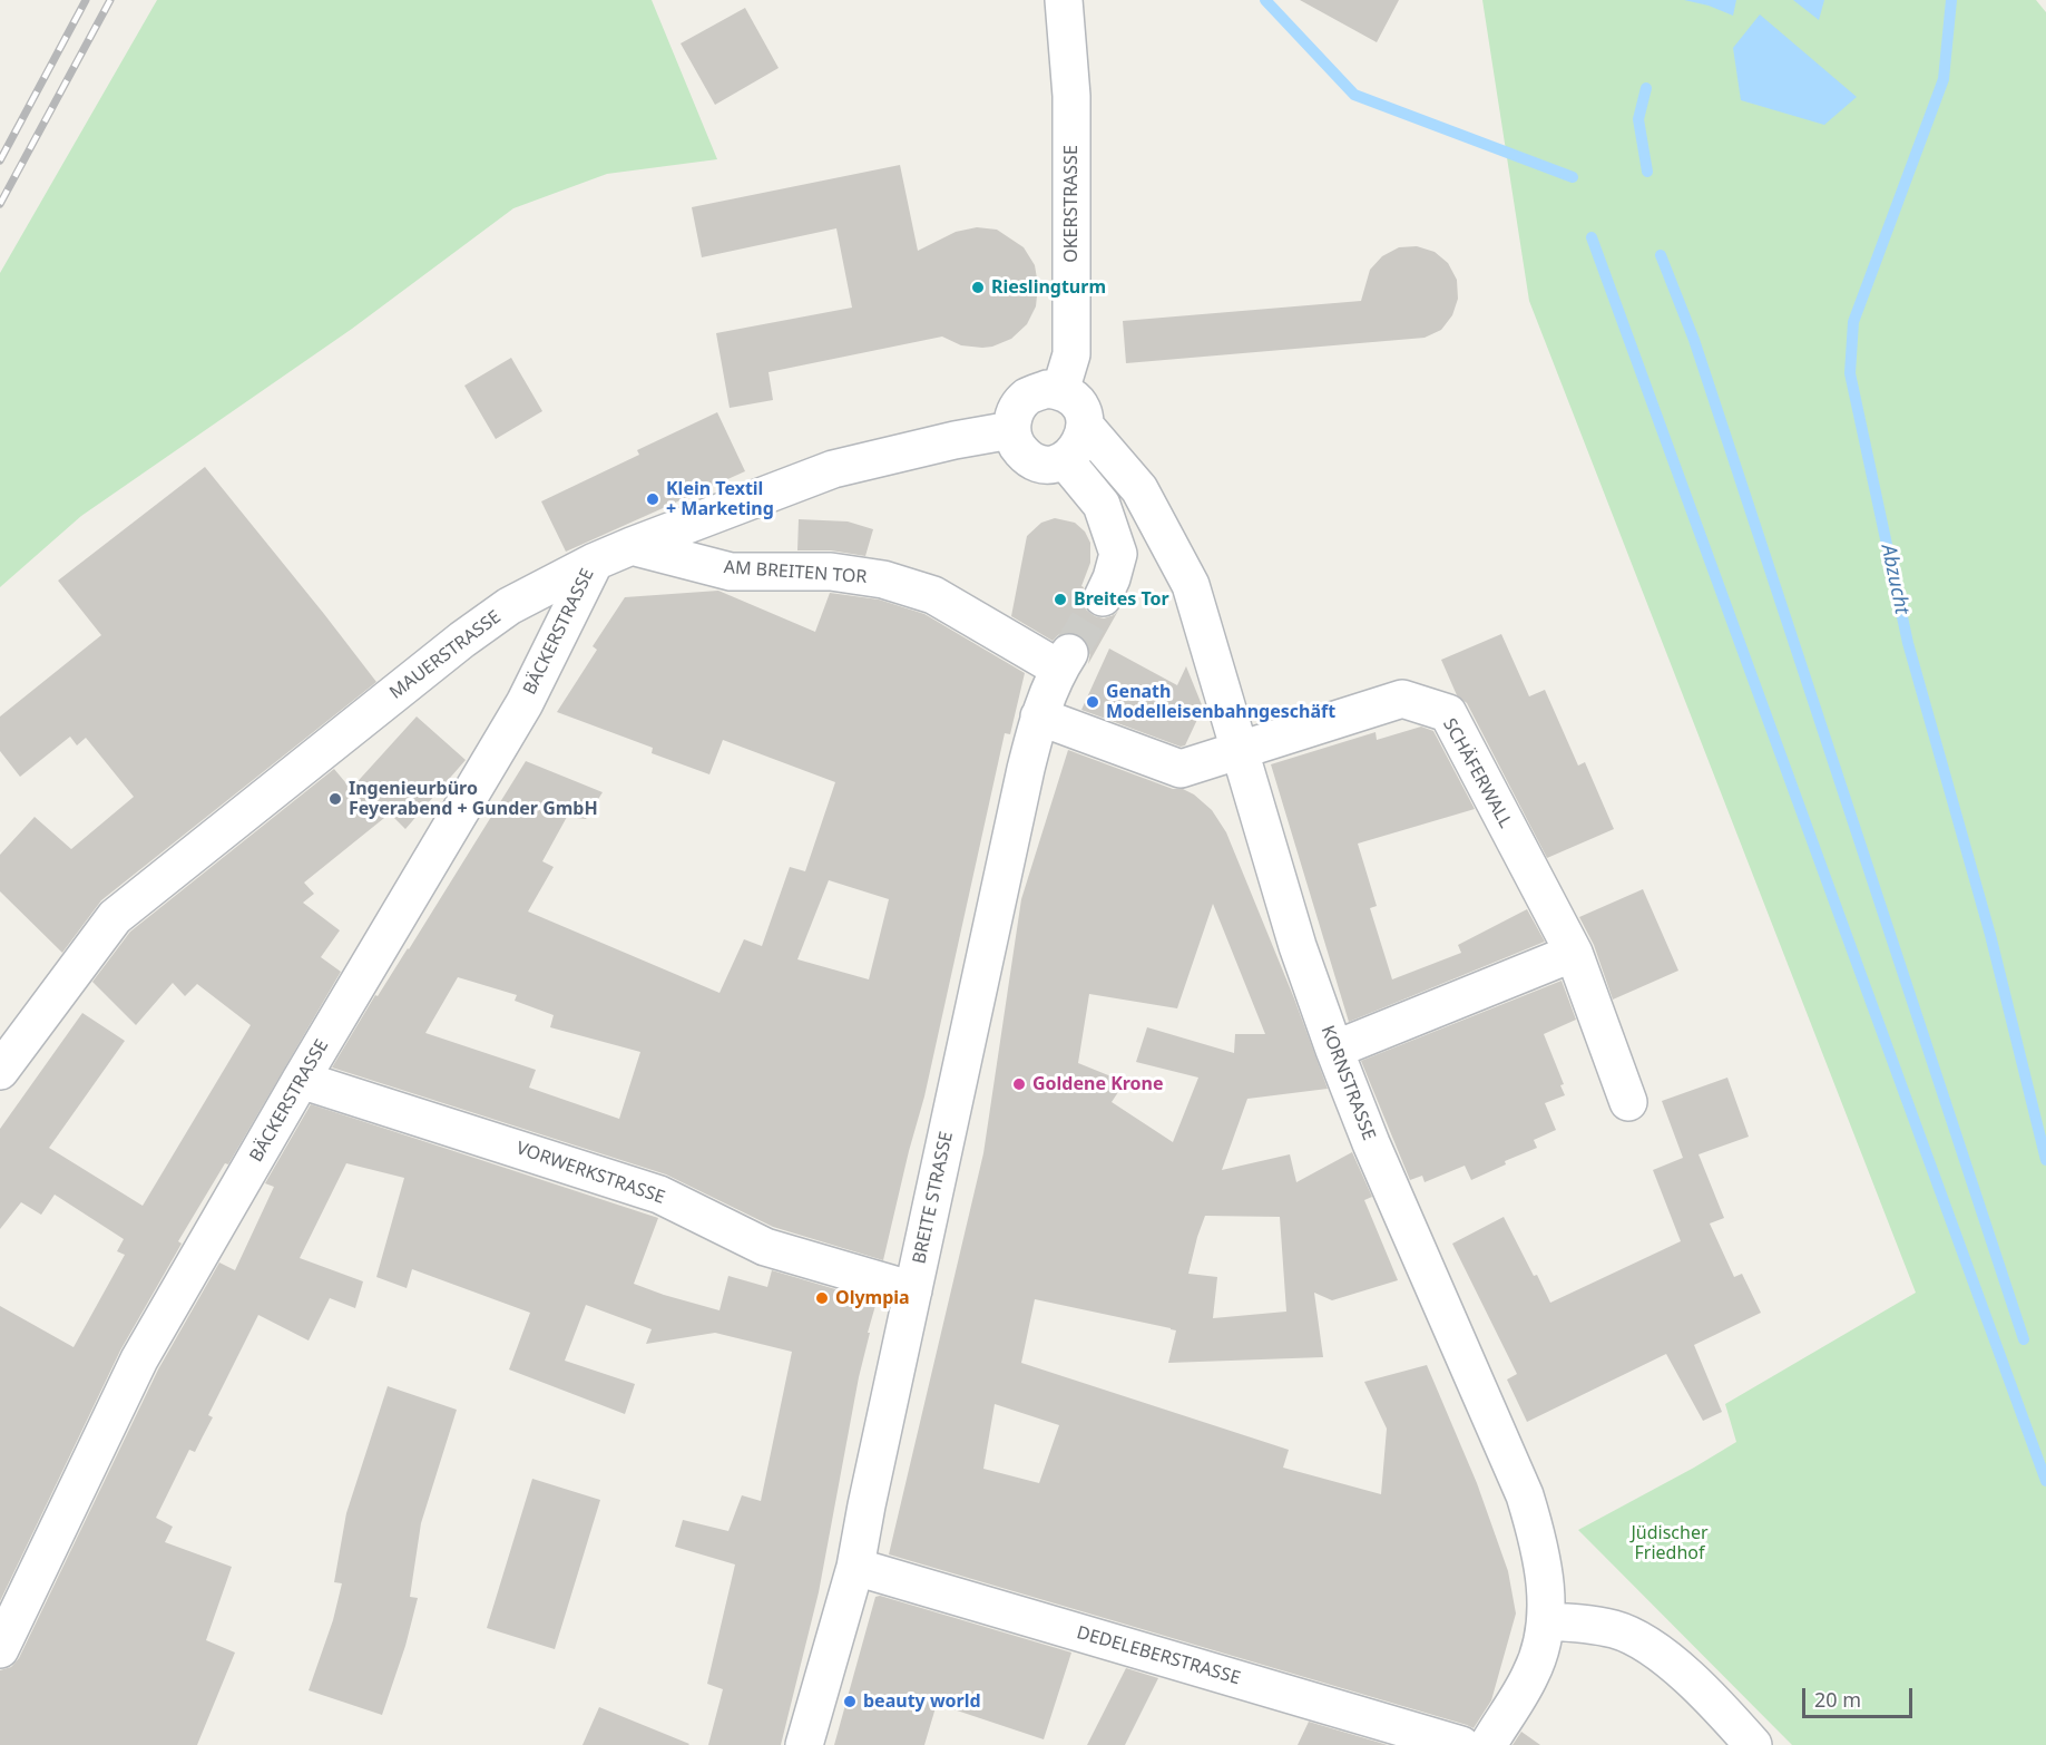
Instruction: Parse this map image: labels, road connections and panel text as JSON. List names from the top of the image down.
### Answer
{
  "streets": {
    "street": [
      "OKERSTRASSE",
      "AM BREITEN TOR",
      "BÄCKERSTRASSE",
      "MAUERSTRASSE",
      "SCHÄFERWALL",
      "KORNSTRASSE",
      "VORWERKSTRASSE",
      "BREITE STRASSE",
      "DEDELEBERSTRASSE"
    ]
  },
  "crossings": [
    ["OKERSTRASSE", "MAUERSTRASSE"],
    ["OKERSTRASSE", "KORNSTRASSE"],
    ["AM BREITEN TOR", "MAUERSTRASSE"],
    ["AM BREITEN TOR", "BREITE STRASSE"],
    ["BÄCKERSTRASSE", "MAUERSTRASSE"],
    ["BÄCKERSTRASSE", "VORWERKSTRASSE"],
    ["MAUERSTRASSE", "KORNSTRASSE"],
    ["SCHÄFERWALL", "KORNSTRASSE"],
    ["SCHÄFERWALL", "BREITE STRASSE"],
    ["VORWERKSTRASSE", "BREITE STRASSE"],
    ["BREITE STRASSE", "DEDELEBERSTRASSE"]
  ],
  "water": ["Abzucht"],
  "parks": ["Jüdischer Friedhof"],
  "places": [
    "Rieslingturm",
    "Klein Textil + Marketing",
    "Breites Tor",
    "Genath Modelleisenbahngeschäft",
    "Ingenieurbüro Feyerabend + Gunder GmbH",
    "Goldene Krone",
    "Olympia",
    "beauty world"
  ],
  "scale_bar": "20 m"
}
